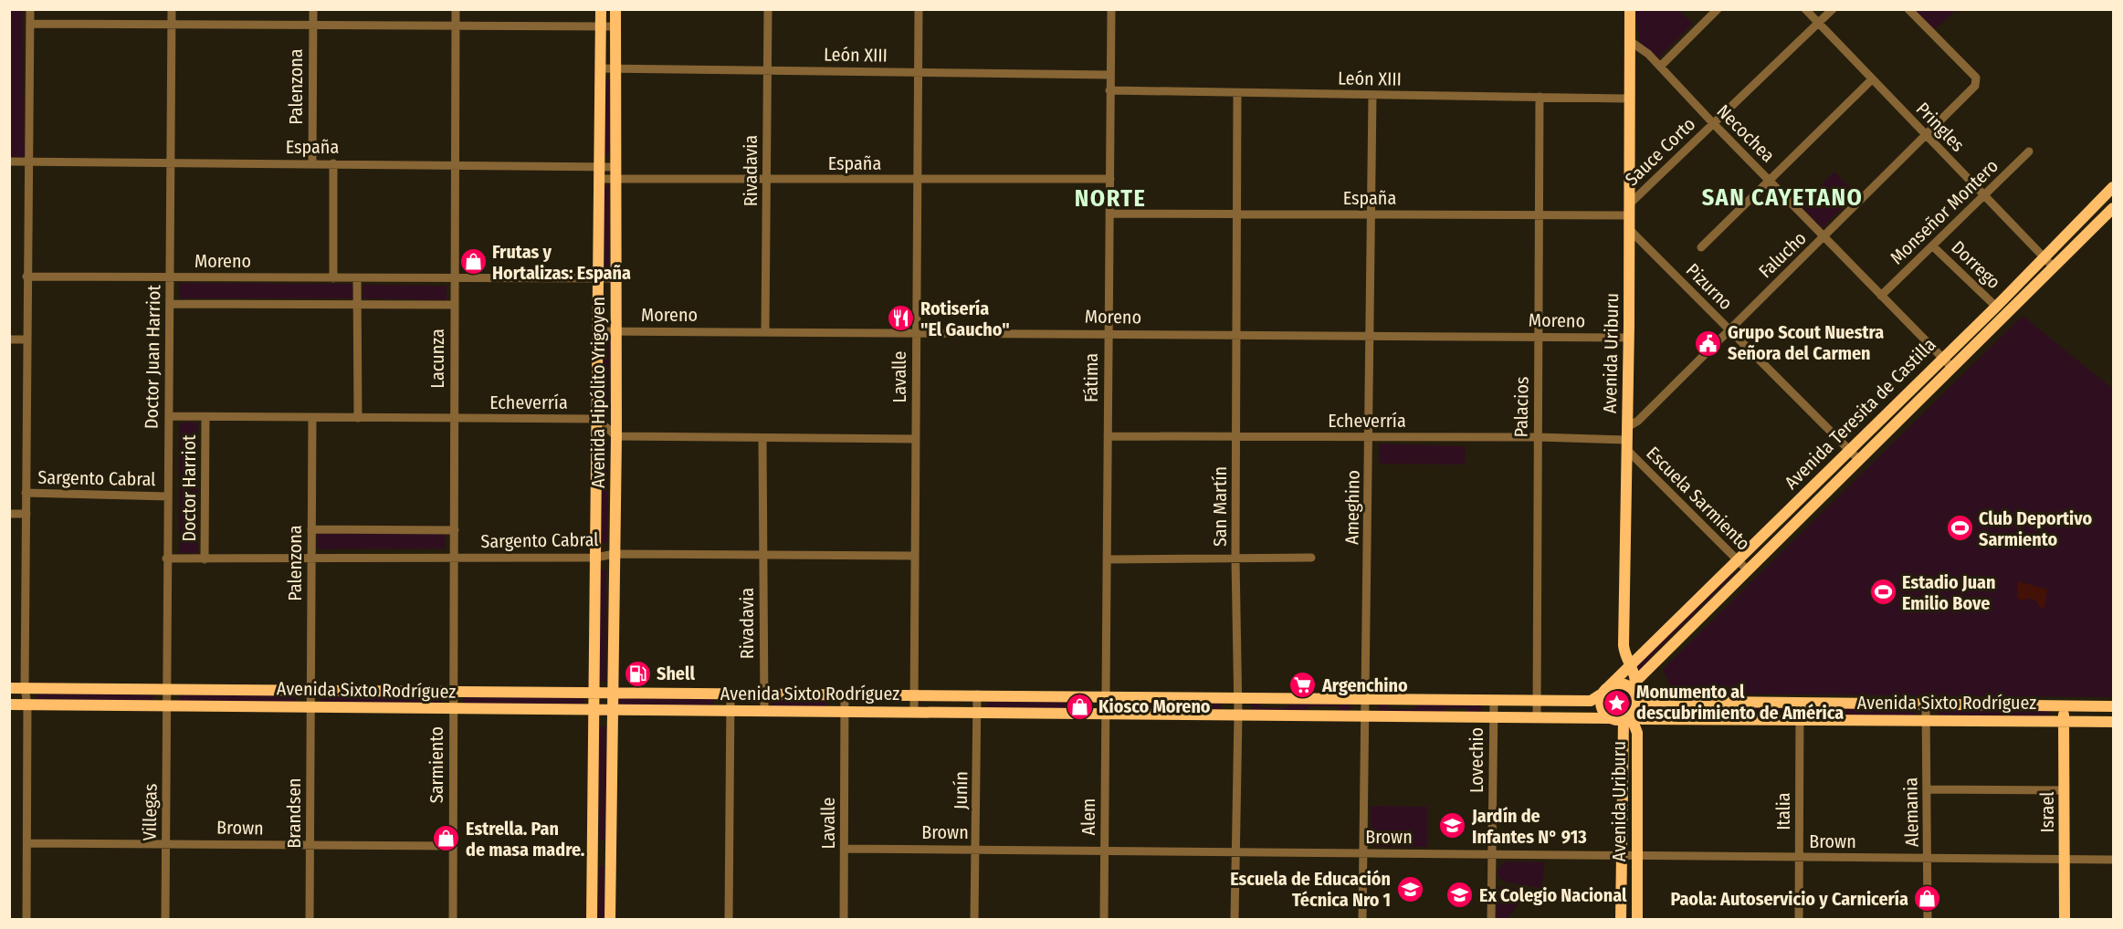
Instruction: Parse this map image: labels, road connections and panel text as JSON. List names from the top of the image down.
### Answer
{
  "streets": {
    "main road": [
      "Avenida Uriburu",
      "Avenida Hipólito Yrigoyen",
      "Avenida Teresita de Castilla",
      "Avenida Sixto Rodríguez",
      "Israel"
    ],
    "street": [
      "León XIII",
      "Palenzona",
      "Pringles",
      "Necochea",
      "España",
      "Sauce Corto",
      "Rivadavia",
      "Monseñor Montero",
      "Falucho",
      "Moreno",
      "Dorrego",
      "Pizurno",
      "Doctor Juan Harriot",
      "Lacunza",
      "Lavalle",
      "Fátima",
      "Echeverría",
      "Palacios",
      "Sargento Cabral",
      "Doctor Harriot",
      "Escuela Sarmiento",
      "San Martín",
      "Ameghino",
      "Lovechio",
      "Sarmiento",
      "Junín",
      "Italia",
      "Villegas",
      "Alemania",
      "Brandsen",
      "Alem",
      "Brown"
    ]
  },
  "crossings": [
    ["León XIII", "Rivadavia"],
    ["León XIII", "Avenida Uriburu"],
    ["León XIII", "Lavalle"],
    ["León XIII", "Fátima"],
    ["León XIII", "Avenida Hipólito Yrigoyen"],
    ["León XIII", "Palacios"],
    ["León XIII", "San Martín"],
    ["León XIII", "Ameghino"],
    ["Palenzona", "España"],
    ["Palenzona", "Echeverría"],
    ["Palenzona", "Sargento Cabral"],
    ["Palenzona", "Avenida Sixto Rodríguez"],
    ["Palenzona", "Brandsen"],
    ["Pringles", "Sauce Corto"],
    ["Pringles", "Monseñor Montero"],
    ["Pringles", "Falucho"],
    ["Pringles", "Avenida Teresita de Castilla"],
    ["Necochea", "Sauce Corto"],
    ["Necochea", "Monseñor Montero"],
    ["Necochea", "Falucho"],
    ["Necochea", "Avenida Uriburu"],
    ["Necochea", "Avenida Teresita de Castilla"],
    ["España", "Sauce Corto"],
    ["España", "Rivadavia"],
    ["España", "Avenida Uriburu"],
    ["España", "Doctor Juan Harriot"],
    ["España", "Lacunza"],
    ["España", "Lavalle"],
    ["España", "Fátima"],
    ["España", "Avenida Hipólito Yrigoyen"],
    ["España", "Palacios"],
    ["España", "San Martín"],
    ["España", "Ameghino"],
    ["Sauce Corto", "Avenida Uriburu"],
    ["Rivadavia", "Moreno"],
    ["Rivadavia", "Sargento Cabral"],
    ["Rivadavia", "Avenida Sixto Rodríguez"],
    ["Monseñor Montero", "Dorrego"],
    ["Falucho", "Pizurno"],
    ["Falucho", "Avenida Uriburu"],
    ["Moreno", "Avenida Uriburu"],
    ["Moreno", "Doctor Juan Harriot"],
    ["Moreno", "Lacunza"],
    ["Moreno", "Lavalle"],
    ["Moreno", "Fátima"],
    ["Moreno", "Avenida Hipólito Yrigoyen"],
    ["Moreno", "Palacios"],
    ["Moreno", "San Martín"],
    ["Moreno", "Ameghino"],
    ["Dorrego", "Avenida Teresita de Castilla"],
    ["Pizurno", "Avenida Uriburu"],
    ["Pizurno", "Avenida Teresita de Castilla"],
    ["Avenida Uriburu", "Echeverría"],
    ["Avenida Uriburu", "Avenida Teresita de Castilla"],
    ["Avenida Uriburu", "Escuela Sarmiento"],
    ["Avenida Uriburu", "Avenida Sixto Rodríguez"],
    ["Avenida Uriburu", "Brown"],
    ["Doctor Juan Harriot", "Echeverría"],
    ["Doctor Juan Harriot", "Sargento Cabral"],
    ["Doctor Juan Harriot", "Avenida Sixto Rodríguez"],
    ["Doctor Juan Harriot", "Villegas"],
    ["Lacunza", "Echeverría"],
    ["Lacunza", "Sargento Cabral"],
    ["Lacunza", "Avenida Sixto Rodríguez"],
    ["Lacunza", "Sarmiento"],
    ["Lavalle", "Sargento Cabral"],
    ["Lavalle", "Avenida Sixto Rodríguez"],
    ["Lavalle", "Brown"],
    ["Fátima", "Echeverría"],
    ["Fátima", "Avenida Sixto Rodríguez"],
    ["Fátima", "Alem"],
    ["Avenida Hipólito Yrigoyen", "Echeverría"],
    ["Avenida Hipólito Yrigoyen", "Sargento Cabral"],
    ["Avenida Hipólito Yrigoyen", "Avenida Sixto Rodríguez"],
    ["Echeverría", "Palacios"],
    ["Echeverría", "Doctor Harriot"],
    ["Echeverría", "Escuela Sarmiento"],
    ["Echeverría", "San Martín"],
    ["Echeverría", "Ameghino"],
    ["Palacios", "Avenida Sixto Rodríguez"],
    ["Avenida Teresita de Castilla", "Escuela Sarmiento"],
    ["Avenida Teresita de Castilla", "Avenida Sixto Rodríguez"],
    ["Sargento Cabral", "Doctor Harriot"],
    ["San Martín", "Avenida Sixto Rodríguez"],
    ["San Martín", "Brown"],
    ["Ameghino", "Avenida Sixto Rodríguez"],
    ["Ameghino", "Brown"],
    ["Avenida Sixto Rodríguez", "Lovechio"],
    ["Avenida Sixto Rodríguez", "Sarmiento"],
    ["Avenida Sixto Rodríguez", "Junín"],
    ["Avenida Sixto Rodríguez", "Italia"],
    ["Avenida Sixto Rodríguez", "Villegas"],
    ["Avenida Sixto Rodríguez", "Alemania"],
    ["Avenida Sixto Rodríguez", "Israel"],
    ["Avenida Sixto Rodríguez", "Brandsen"],
    ["Avenida Sixto Rodríguez", "Alem"],
    ["Lovechio", "Brown"],
    ["Sarmiento", "Brown"],
    ["Junín", "Brown"],
    ["Italia", "Brown"],
    ["Villegas", "Brown"],
    ["Alemania", "Brown"],
    ["Israel", "Brown"],
    ["Brandsen", "Brown"],
    ["Alem", "Brown"]
  ],
  "districts": ["SAN CAYETANO", "NORTE"],
  "places": {
    "shop": [
      "Frutas y Hortalizas: España",
      "Kiosco Moreno",
      "Estrella. Pan de masa madre.",
      "Paola: Autoservicio y Carnicería"
    ],
    "restaurant": ["Rotisería \"El Gaucho\""],
    "public building": ["Grupo Scout Nuestra Señora del Carmen"],
    "sports": ["Club Deportivo Sarmiento", "Estadio Juan Emilio Bove"],
    "fuel station": ["Shell"],
    "supermarket": ["Argenchino"],
    "place": ["Monumento al descubrimiento de América"],
    "school or university": ["Jardín de Infantes N° 913", "Escuela de Educación Técnica Nro 1", "Ex Colegio Nacional"]
  }
}
